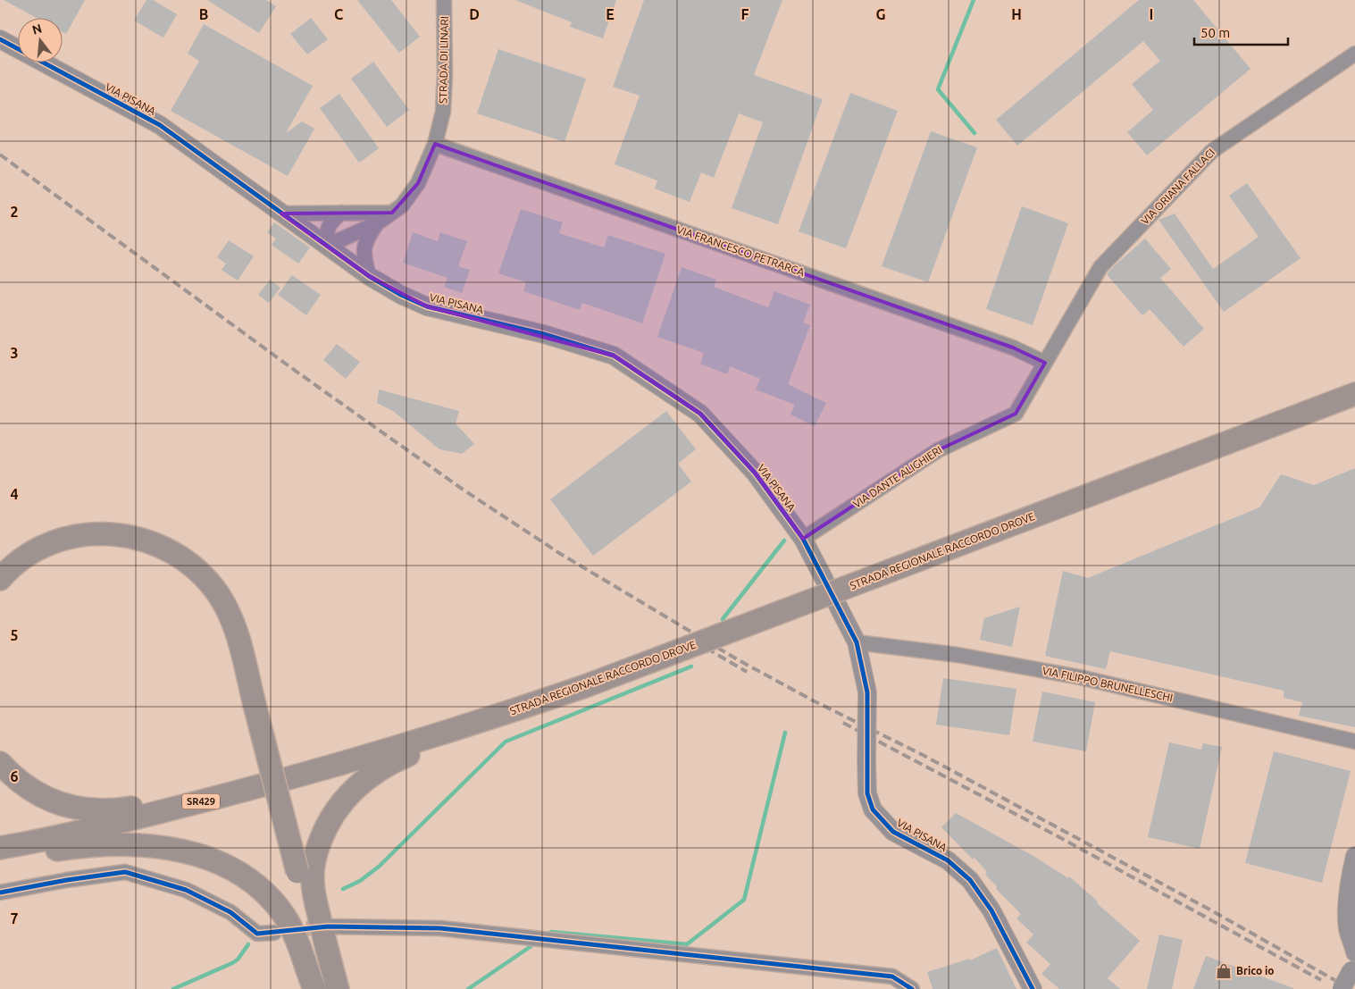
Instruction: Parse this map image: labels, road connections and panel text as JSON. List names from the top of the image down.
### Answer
{
  "streets": {
    "main road": ["STRADA REGIONALE RACCORDO DROVE", "SR429"],
    "street": [
      "STRADA DI LINARI",
      "VIA PISANA",
      "VIA ORIANA FALLACI",
      "VIA FRANCESCO PETRARCA",
      "VIA DANTE ALIGHIERI",
      "VIA FILIPPO BRUNELLESCHI"
    ]
  },
  "crossings": [
    ["STRADA DI LINARI", "VIA PISANA"],
    ["STRADA DI LINARI", "VIA FRANCESCO PETRARCA"],
    ["VIA PISANA", "VIA DANTE ALIGHIERI"],
    ["VIA PISANA", "VIA FILIPPO BRUNELLESCHI"],
    ["VIA ORIANA FALLACI", "VIA FRANCESCO PETRARCA"],
    ["VIA ORIANA FALLACI", "VIA DANTE ALIGHIERI"],
    ["VIA FRANCESCO PETRARCA", "VIA DANTE ALIGHIERI"],
    ["STRADA REGIONALE RACCORDO DROVE", "SR429"]
  ],
  "places": {
    "shop": ["Brico io"]
  },
  "scale_bar": "50 m",
  "north": "top",
  "grid": {
    "columns": [
      "B",
      "C",
      "D",
      "E",
      "F",
      "G",
      "H",
      "I"
    ],
    "rows": [
      "2",
      "3",
      "4",
      "5",
      "6",
      "7"
    ]
  }
}
